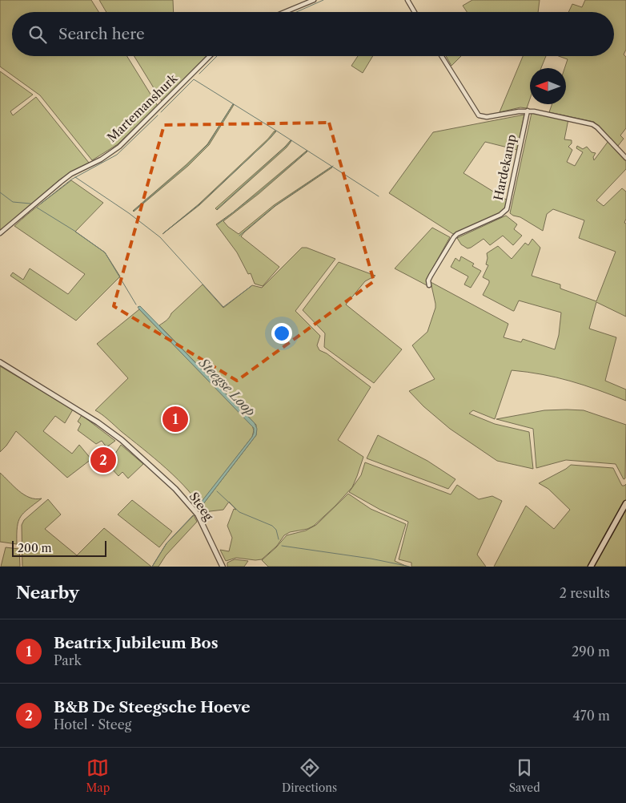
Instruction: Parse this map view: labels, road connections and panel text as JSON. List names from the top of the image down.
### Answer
{
  "streets": {
    "street": ["Martemanshurk", "Hardekamp", "Steeg"]
  },
  "water": ["Steegse Loop"],
  "scale_bar": "200 m",
  "north": "left",
  "page": {
    "search": "Search here",
    "pins": ["1", "2"],
    "scale": "200 m",
    "heading": ["Nearby", "2 results"],
    "list": [
      {
        "mark": "1",
        "name": "Beatrix Jubileum Bos",
        "note": "Park",
        "value": "290 m"
      },
      {
        "mark": "2",
        "name": "B&B De Steegsche Hoeve",
        "note": "Hotel · Steeg",
        "value": "470 m"
      }
    ],
    "nav": ["Map", "Directions", "Saved"]
  }
}
